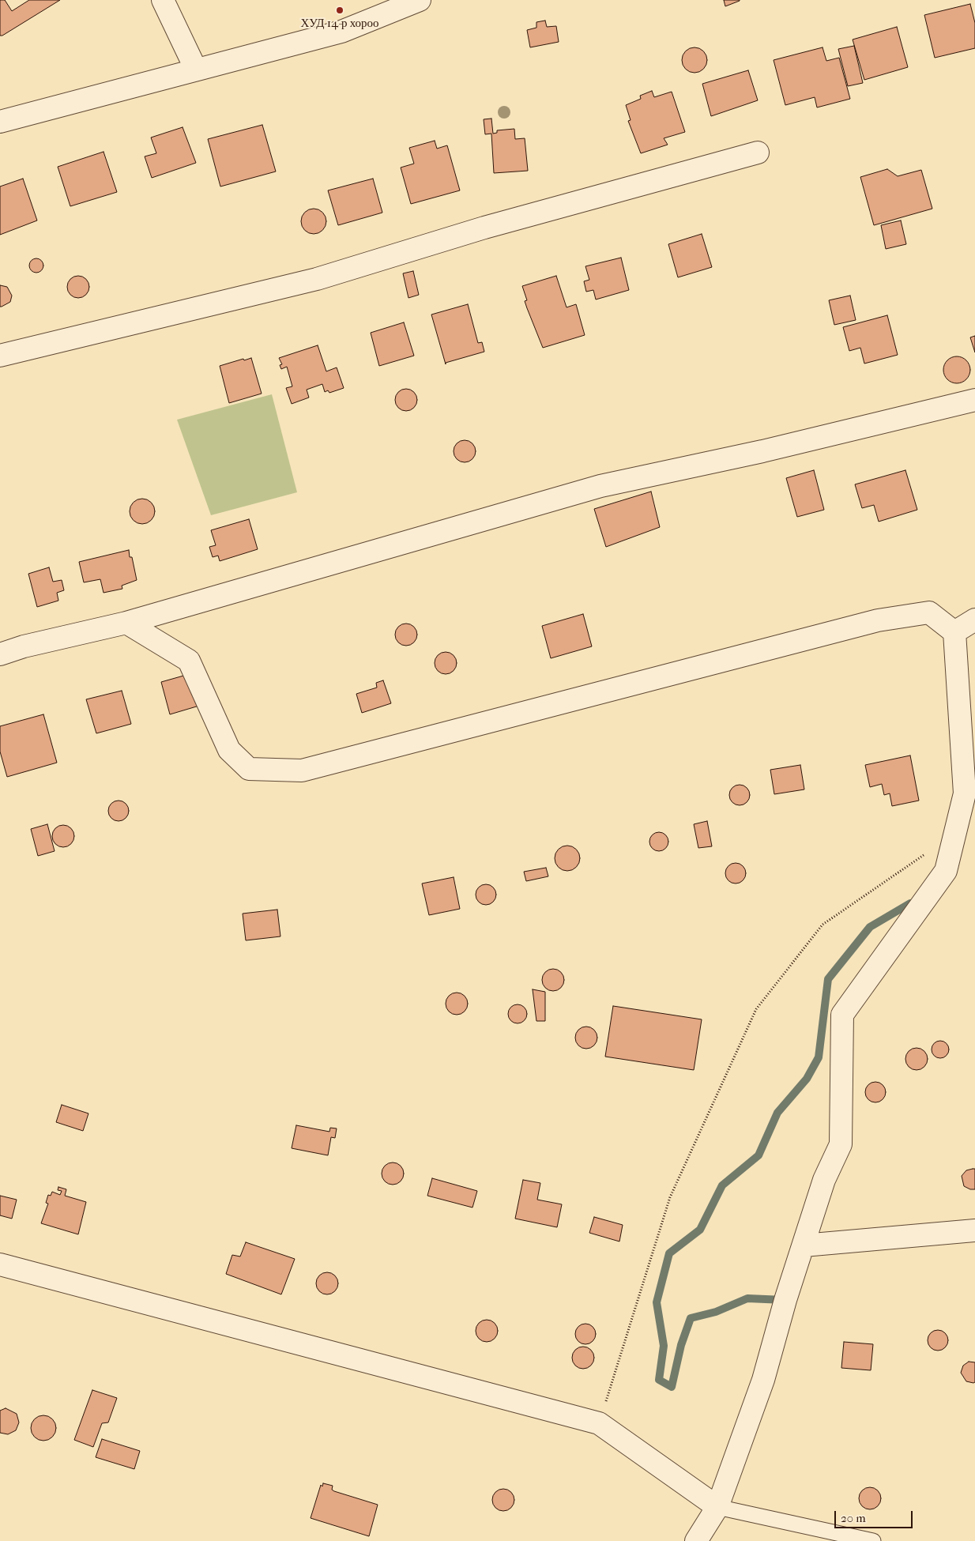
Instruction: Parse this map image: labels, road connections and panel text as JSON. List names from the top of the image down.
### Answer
{
  "places": ["ХУД 14-р хороо"],
  "scale_bar": "20 m"
}
